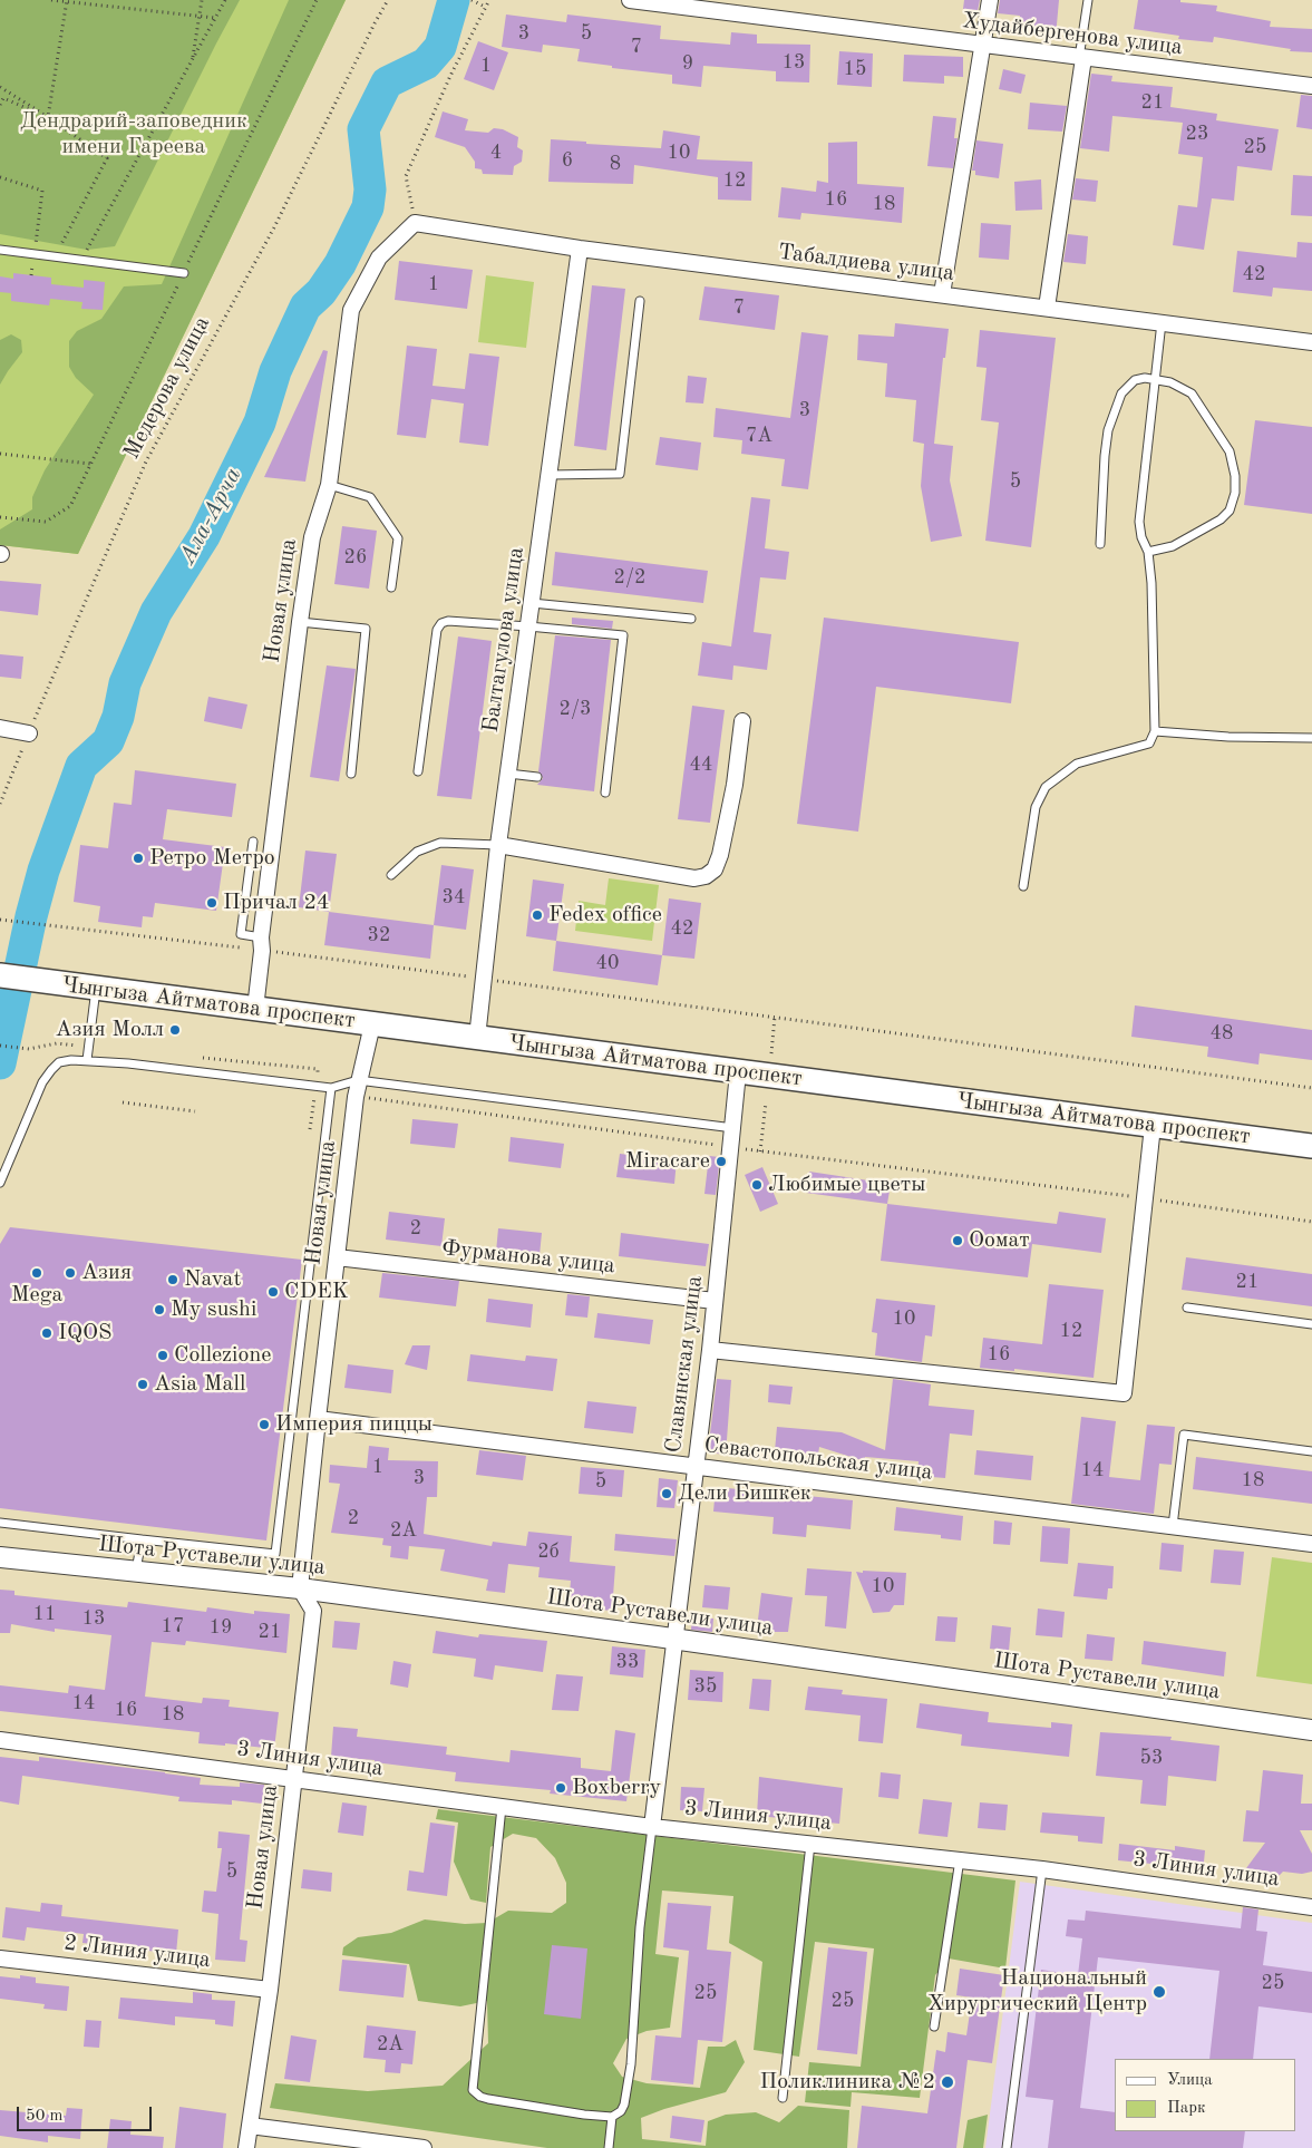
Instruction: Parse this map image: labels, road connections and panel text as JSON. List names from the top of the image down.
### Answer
{
  "streets": {
    "main road": ["Чынгыза Айтматова проспект"],
    "street": [
      "Худайбергенова улица",
      "Табалдиева улица",
      "Новая улица",
      "Балтагулова улица",
      "Фурманова улица",
      "Славянская улица",
      "Севастопольская улица",
      "Шота Руставели улица",
      "3 Линия улица",
      "2 Линия улица"
    ],
    "path": ["Медерова улица"]
  },
  "crossings": [
    ["Табалдиева улица", "Новая улица"],
    ["Табалдиева улица", "Балтагулова улица"],
    ["Новая улица", "Чынгыза Айтматова проспект"],
    ["Новая улица", "Фурманова улица"],
    ["Новая улица", "Севастопольская улица"],
    ["Новая улица", "Шота Руставели улица"],
    ["Новая улица", "3 Линия улица"],
    ["Новая улица", "2 Линия улица"],
    ["Балтагулова улица", "Чынгыза Айтматова проспект"],
    ["Чынгыза Айтматова проспект", "Славянская улица"],
    ["Фурманова улица", "Славянская улица"],
    ["Славянская улица", "Севастопольская улица"],
    ["Славянская улица", "Шота Руставели улица"],
    ["Славянская улица", "3 Линия улица"]
  ],
  "water": ["Ала-Арча"],
  "parks": ["Дендрарий-заповедник имени Гареева"],
  "places": [
    "Ретро Метро",
    "Причал 24",
    "Fedex office",
    "Азия Молл",
    "Miracare",
    "Любимые цветы",
    "Оомат",
    "Mega",
    "Азия",
    "Navat",
    "CDEK",
    "My sushi",
    "IQOS",
    "Cоllezione",
    "Asia Mall",
    "Империя пиццы",
    "Дели Бишкек",
    "Boxberry",
    "Национальный Хирургический Центр",
    "Поликлиника №2"
  ],
  "house_numbers": [
    "3",
    "5",
    "7",
    "13",
    "9",
    "1",
    "15",
    "21",
    "23",
    "25",
    "4",
    "10",
    "6",
    "8",
    "12",
    "16",
    "18",
    "42",
    "1",
    "7",
    "3",
    "7А",
    "5",
    "26",
    "2/2",
    "2/3",
    "44",
    "34",
    "42",
    "32",
    "40",
    "48",
    "2",
    "21",
    "10",
    "12",
    "16",
    "1",
    "14",
    "3",
    "18",
    "5",
    "2",
    "2А",
    "2б",
    "10",
    "11",
    "13",
    "17",
    "19",
    "21",
    "33",
    "35",
    "14",
    "16",
    "18",
    "53",
    "5",
    "25",
    "25",
    "25",
    "2А"
  ],
  "legend": ["Улица", "Парк"],
  "scale_bar": "50 m"
}
